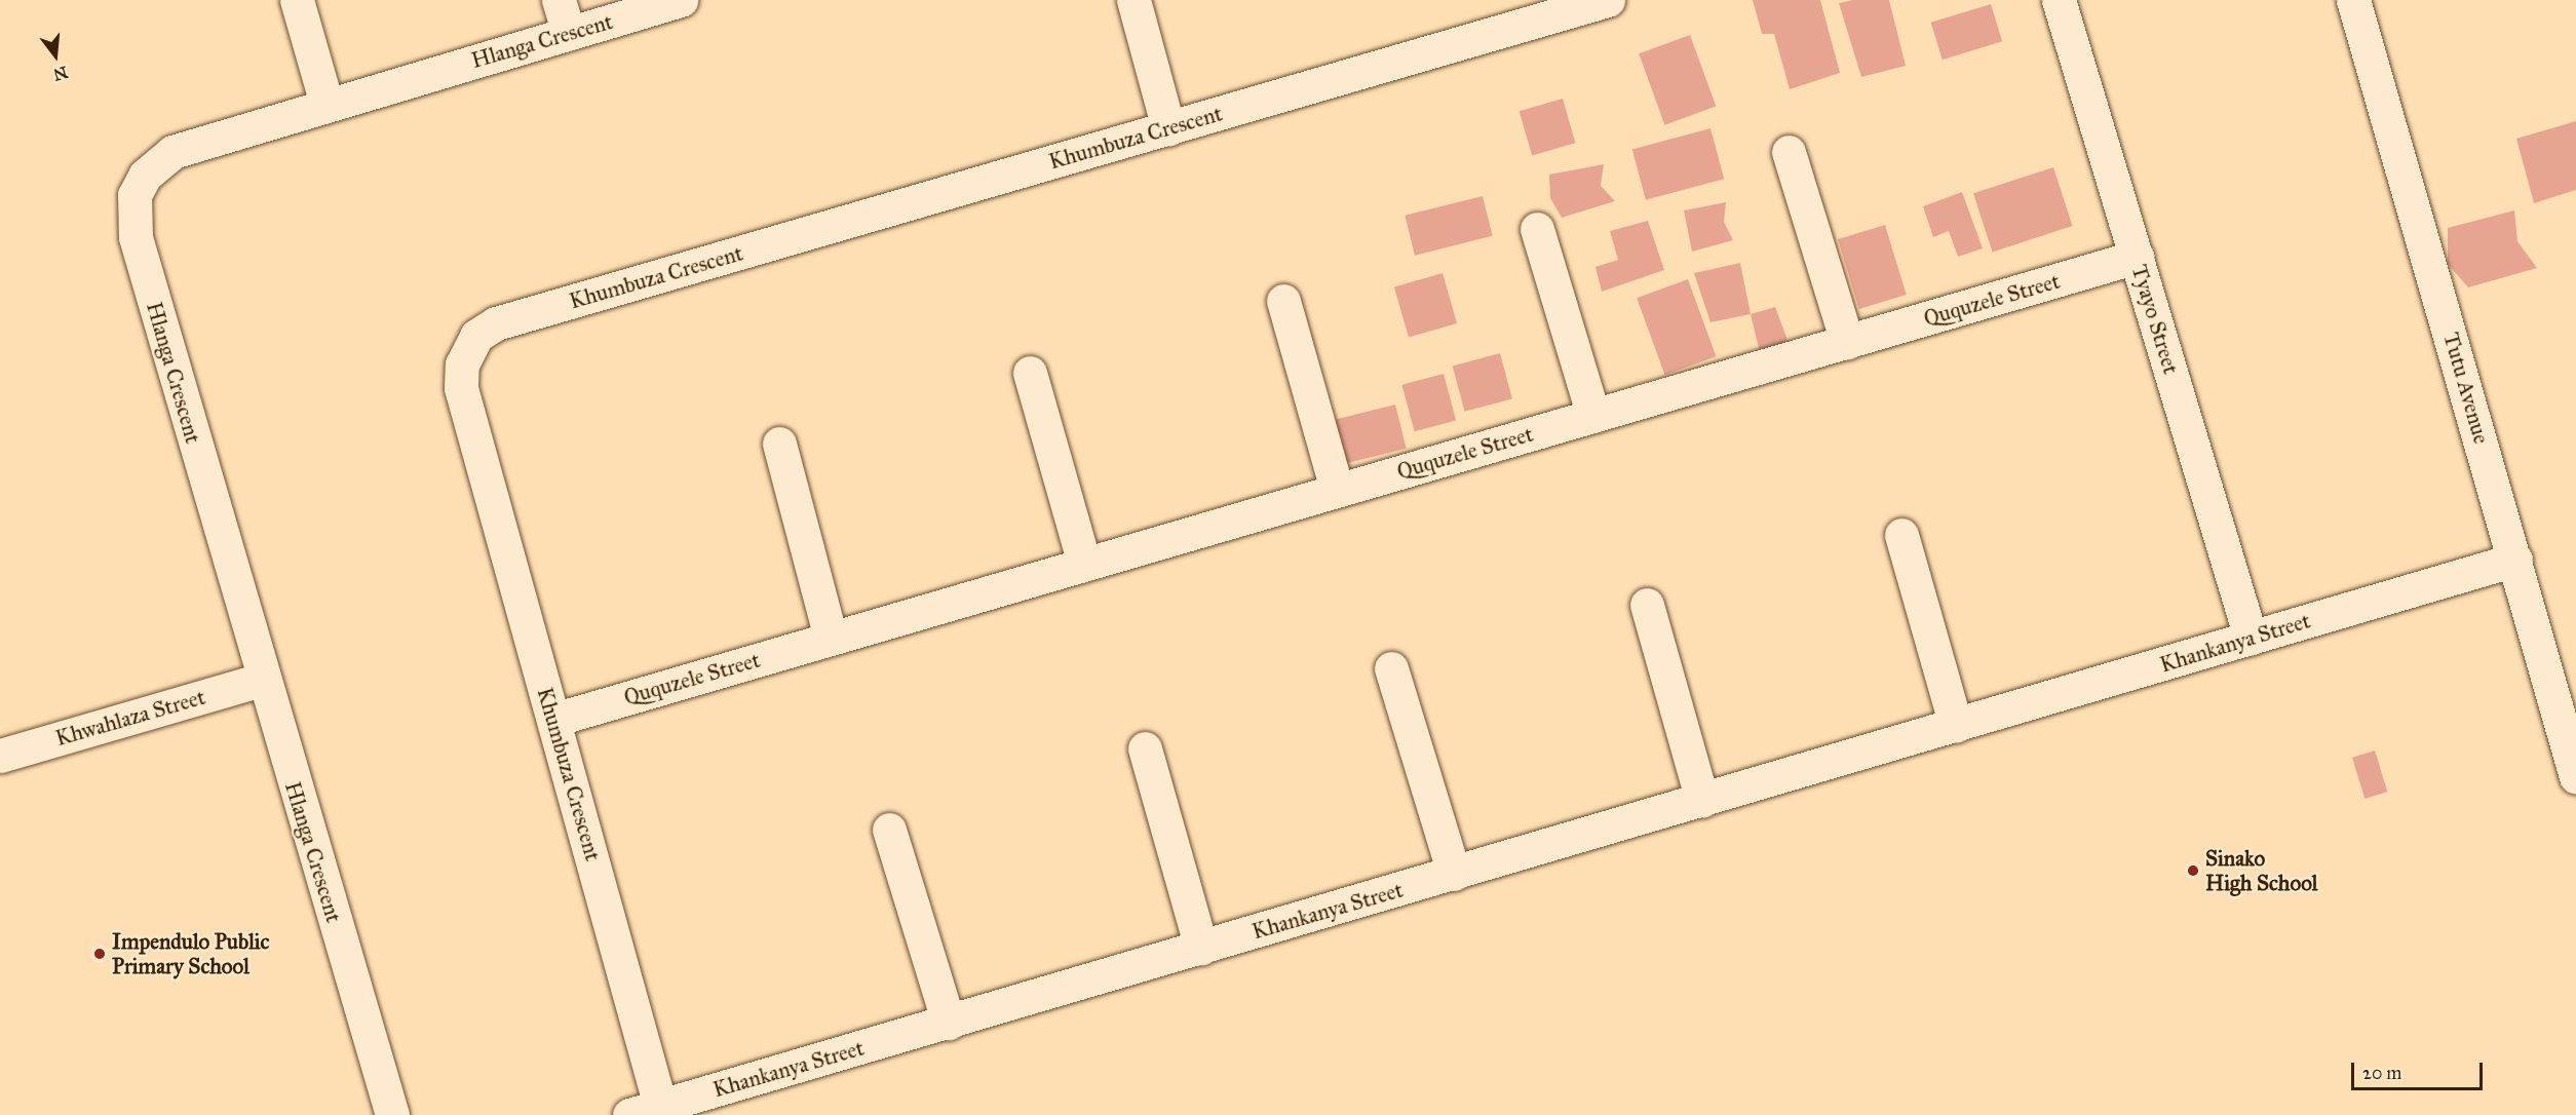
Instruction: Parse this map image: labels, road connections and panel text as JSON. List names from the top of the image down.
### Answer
{
  "streets": {
    "street": [
      "Hlanga Crescent",
      "Khumbuza Crescent",
      "Ququzele Street",
      "Tyayo Street",
      "Tutu Avenue",
      "Khankanya Street",
      "Khwahlaza Street"
    ]
  },
  "crossings": [
    ["Hlanga Crescent", "Khwahlaza Street"],
    ["Khumbuza Crescent", "Ququzele Street"],
    ["Khumbuza Crescent", "Khankanya Street"],
    ["Ququzele Street", "Tyayo Street"],
    ["Tyayo Street", "Khankanya Street"],
    ["Tutu Avenue", "Khankanya Street"]
  ],
  "places": ["Sinako High School", "Impendulo Public Primary School"],
  "scale_bar": "20 m",
  "north": "bottom"
}
